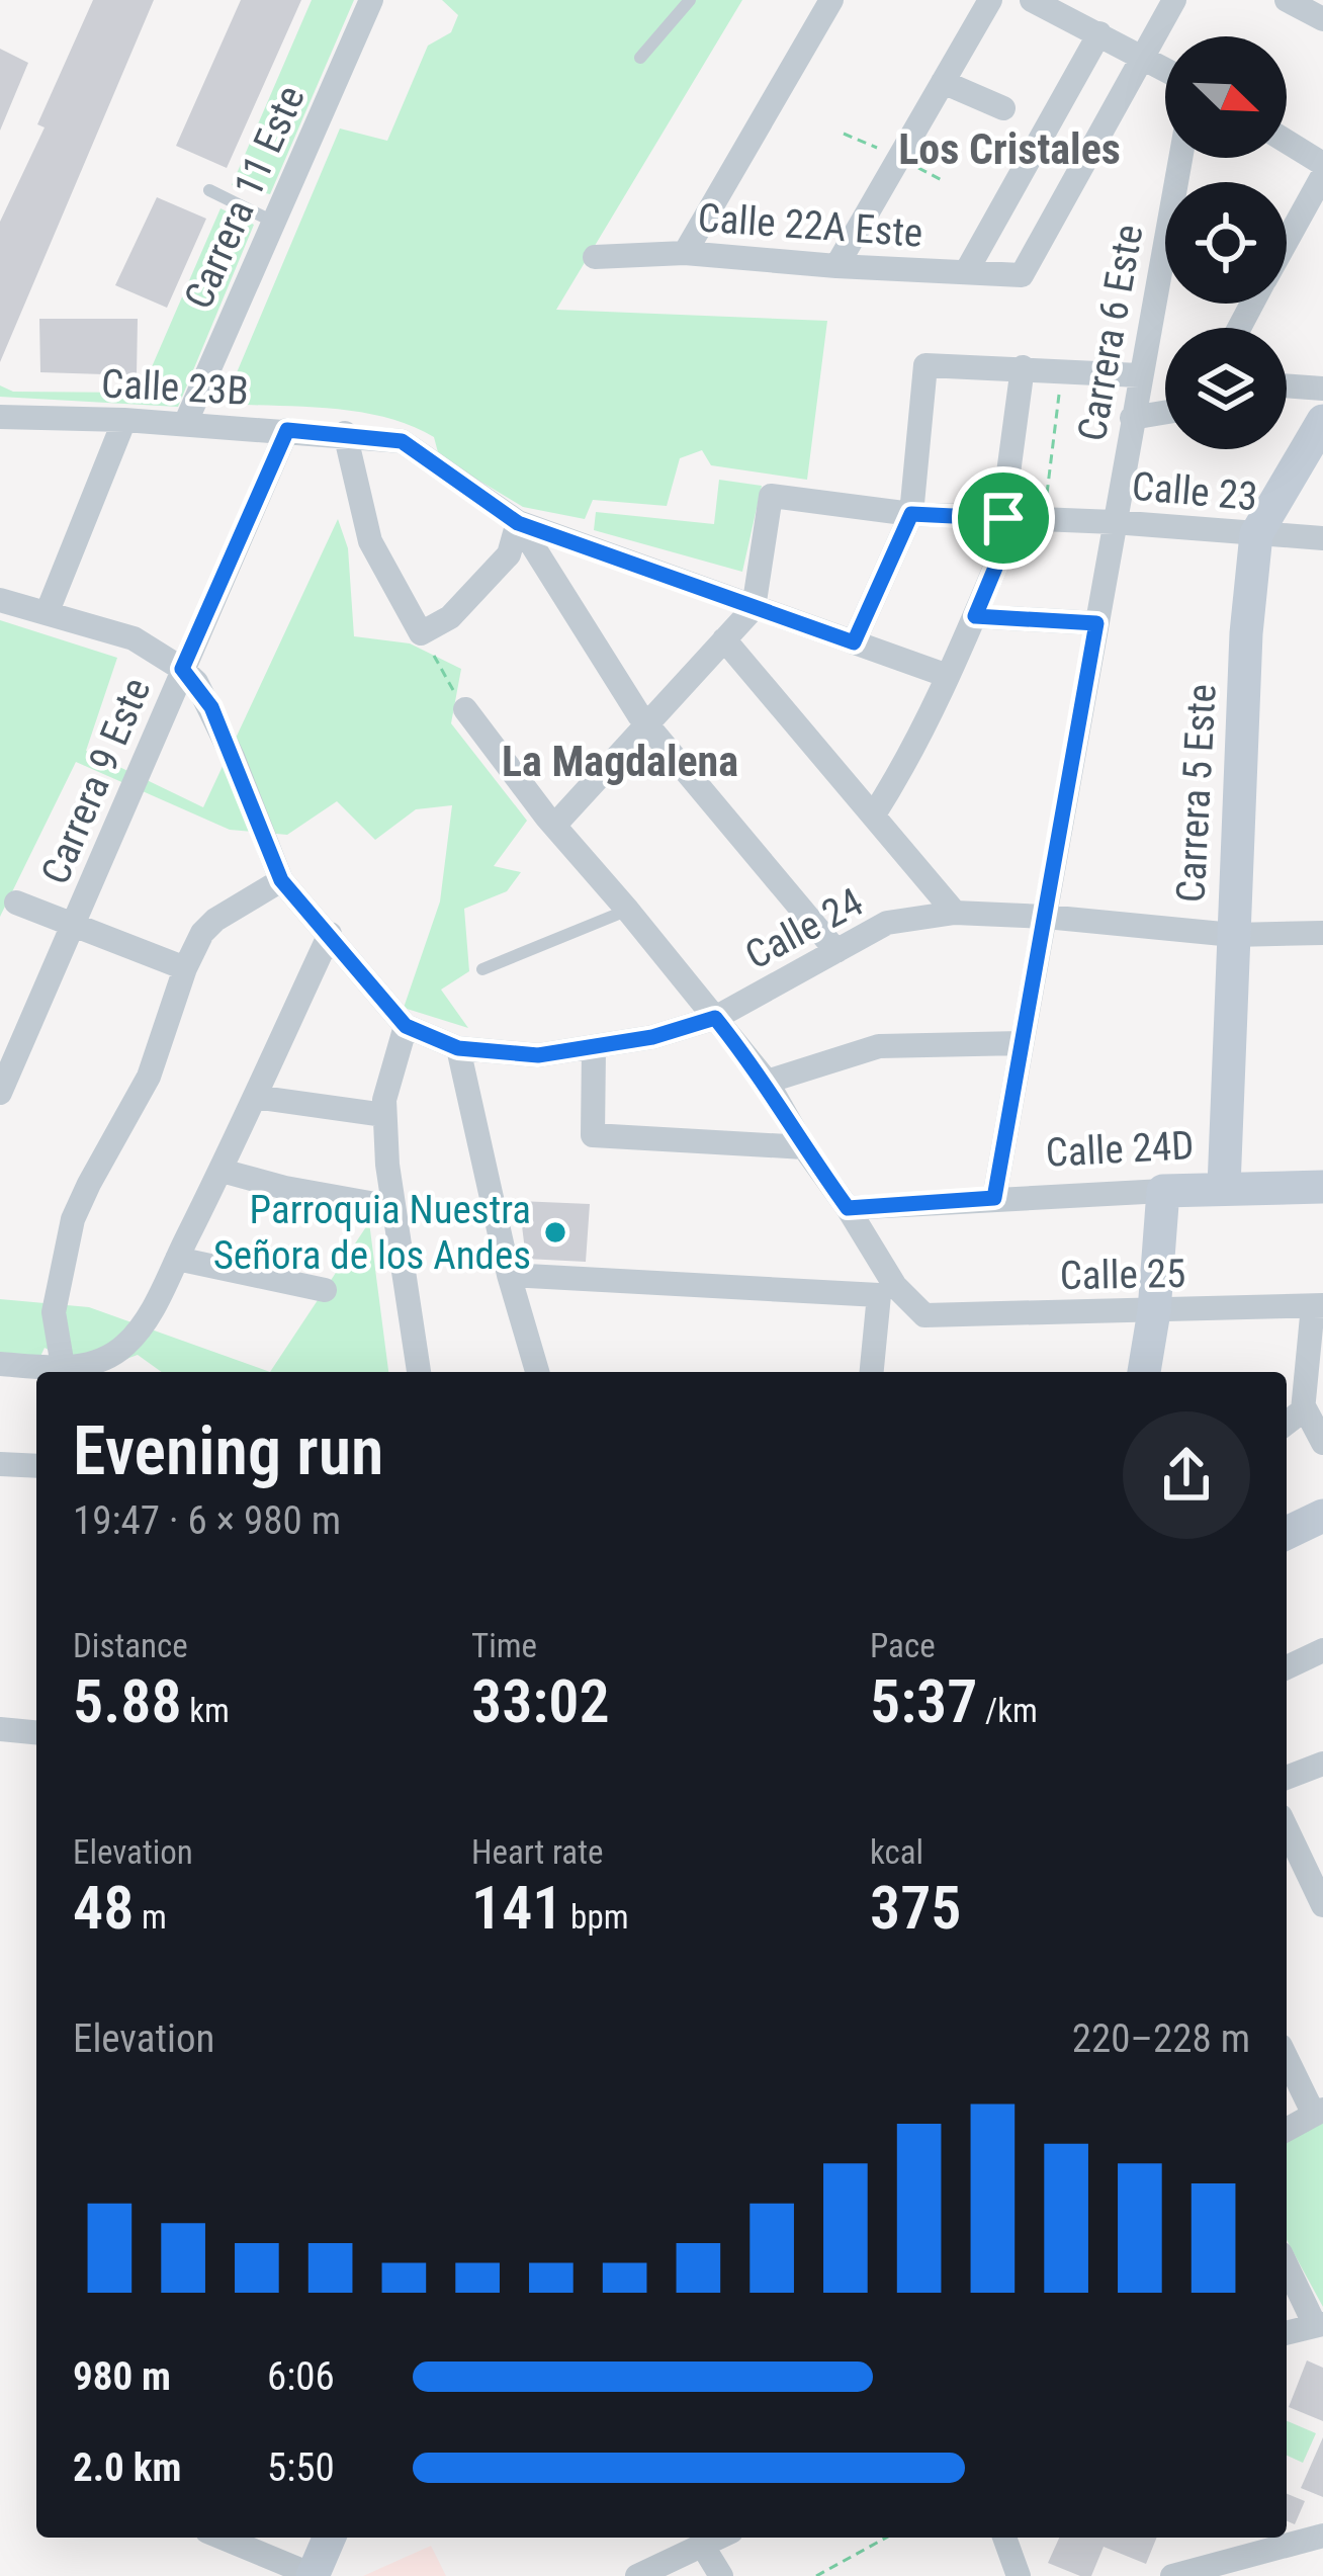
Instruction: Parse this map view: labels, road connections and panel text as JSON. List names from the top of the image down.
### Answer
{
  "streets": {
    "street": [
      "Carrera 11 Este",
      "Calle 22A Este",
      "Carrera 6 Este",
      "Calle 23B",
      "Calle 23",
      "Carrera 9 Este",
      "Carrera 5 Este",
      "Calle 24",
      "Calle 24D",
      "Calle 25"
    ]
  },
  "crossings": [
    ["Carrera 11 Este", "Calle 23B"],
    ["Carrera 6 Este", "Calle 23"],
    ["Carrera 6 Este", "Calle 24"],
    ["Carrera 6 Este", "Calle 24D"],
    ["Calle 23B", "Calle 23"],
    ["Calle 23B", "Carrera 9 Este"],
    ["Calle 23", "Carrera 5 Este"],
    ["Carrera 5 Este", "Calle 24"],
    ["Carrera 5 Este", "Calle 24D"]
  ],
  "districts": ["Los Cristales", "La Magdalena"],
  "places": ["Parroquia Nuestra Señora de los Andes"],
  "north": "bottom right",
  "page": {
    "heading": ["Evening run", "19:47 · 6 × 980 m"],
    "stats": [
      ["Distance", "5.88 km"],
      ["Time", "33:02"],
      ["Pace", "5:37 /km"],
      ["Elevation", "48 m"],
      ["Heart rate", "141 bpm"],
      ["kcal", "375"]
    ],
    "chart": ["Elevation", "220–228 m"],
    "list": [
      {
        "name": "980 m",
        "note": "6:06"
      },
      {
        "name": "2.0 km",
        "note": "5:50"
      }
    ]
  }
}
